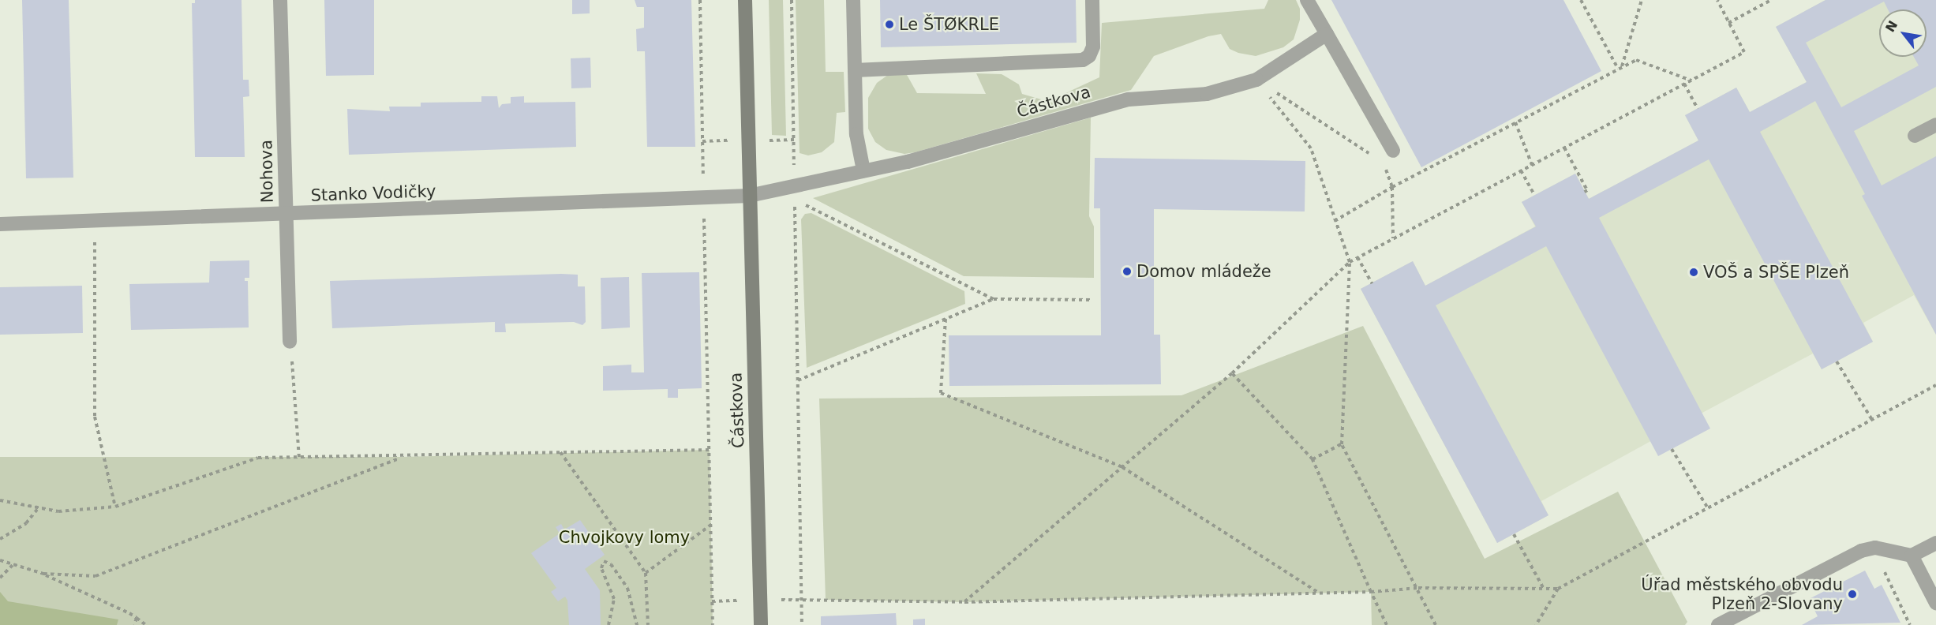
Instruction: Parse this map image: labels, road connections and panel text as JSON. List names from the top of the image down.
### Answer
{
  "streets": {
    "street": ["Částkova", "Nohova", "Stanko Vodičky"]
  },
  "crossings": [
    ["Částkova", "Stanko Vodičky"],
    ["Nohova", "Stanko Vodičky"]
  ],
  "parks": ["Chvojkovy lomy"],
  "places": [
    "Le ŠTØKRLE",
    "Domov mládeže",
    "VOŠ a SPŠE Plzeň",
    "Úřad městského obvodu Plzeň 2-Slovany"
  ],
  "north": "top left"
}
